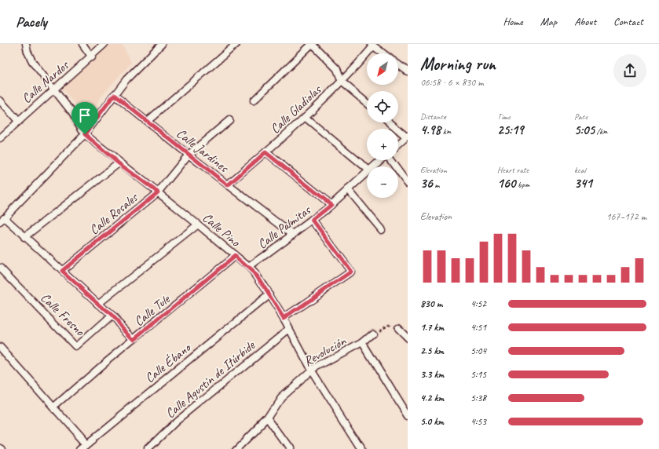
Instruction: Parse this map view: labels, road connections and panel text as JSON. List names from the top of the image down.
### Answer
{
  "streets": {
    "street": [
      "Calle Nardos",
      "Calle Gladiolas",
      "Calle Jardines",
      "Calle Rosales",
      "Calle Palmitas",
      "Calle Pino",
      "Calle Tule",
      "Calle Fresno",
      "Revolución",
      "Calle Ébano",
      "Calle Agustín de Itúrbide"
    ]
  },
  "crossings": [
    ["Calle Nardos", "Calle Pino"],
    ["Calle Gladiolas", "Calle Jardines"],
    ["Calle Jardines", "Calle Rosales"],
    ["Calle Jardines", "Calle Palmitas"],
    ["Calle Rosales", "Calle Pino"],
    ["Calle Palmitas", "Calle Pino"],
    ["Calle Pino", "Calle Tule"],
    ["Calle Pino", "Revolución"],
    ["Calle Pino", "Calle Ébano"],
    ["Calle Pino", "Calle Agustín de Itúrbide"]
  ],
  "north": "bottom left",
  "page": {
    "header": "Pacely",
    "nav": [
      "Home",
      "Map",
      "About",
      "Contact"
    ],
    "heading": ["Morning run", "06:58 · 6 × 830 m"],
    "map_buttons": ["+", "−"],
    "stats": [
      ["Distance", "4.98 km"],
      ["Time", "25:19"],
      ["Pace", "5:05 /km"],
      ["Elevation", "36 m"],
      ["Heart rate", "160 bpm"],
      ["kcal", "341"]
    ],
    "chart": ["Elevation", "167–172 m"],
    "list": [
      {
        "name": "830 m",
        "note": "4:52"
      },
      {
        "name": "1.7 km",
        "note": "4:51"
      },
      {
        "name": "2.5 km",
        "note": "5:04"
      },
      {
        "name": "3.3 km",
        "note": "5:15"
      },
      {
        "name": "4.2 km",
        "note": "5:38"
      },
      {
        "name": "5.0 km",
        "note": "4:53"
      }
    ]
  }
}
